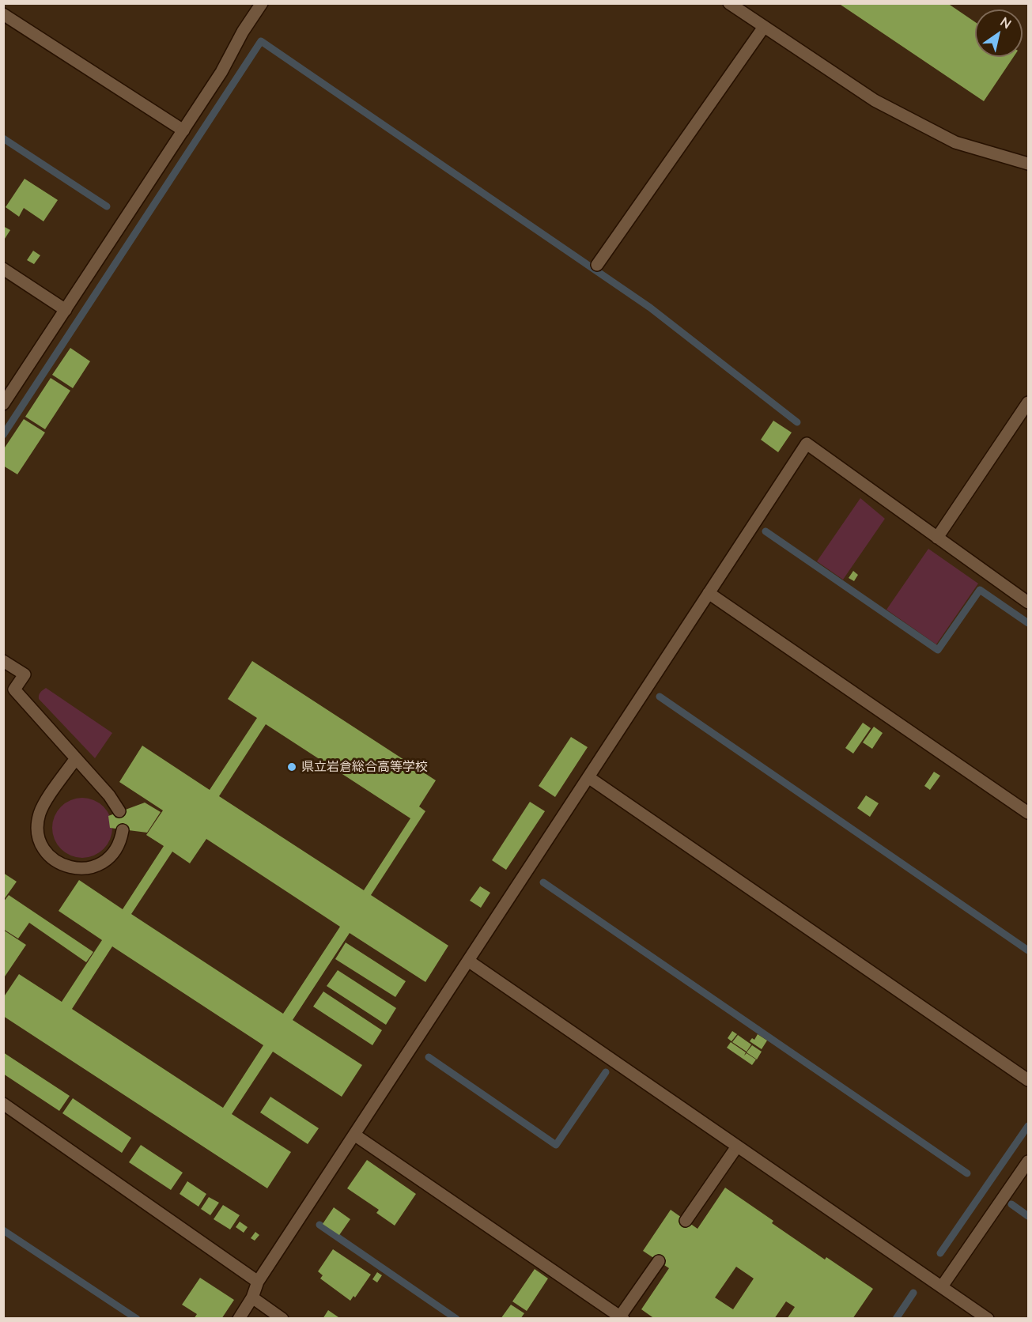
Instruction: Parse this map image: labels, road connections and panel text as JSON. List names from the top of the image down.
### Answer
{
  "places": ["県立岩倉総合高等学校"],
  "north": "top right"
}
